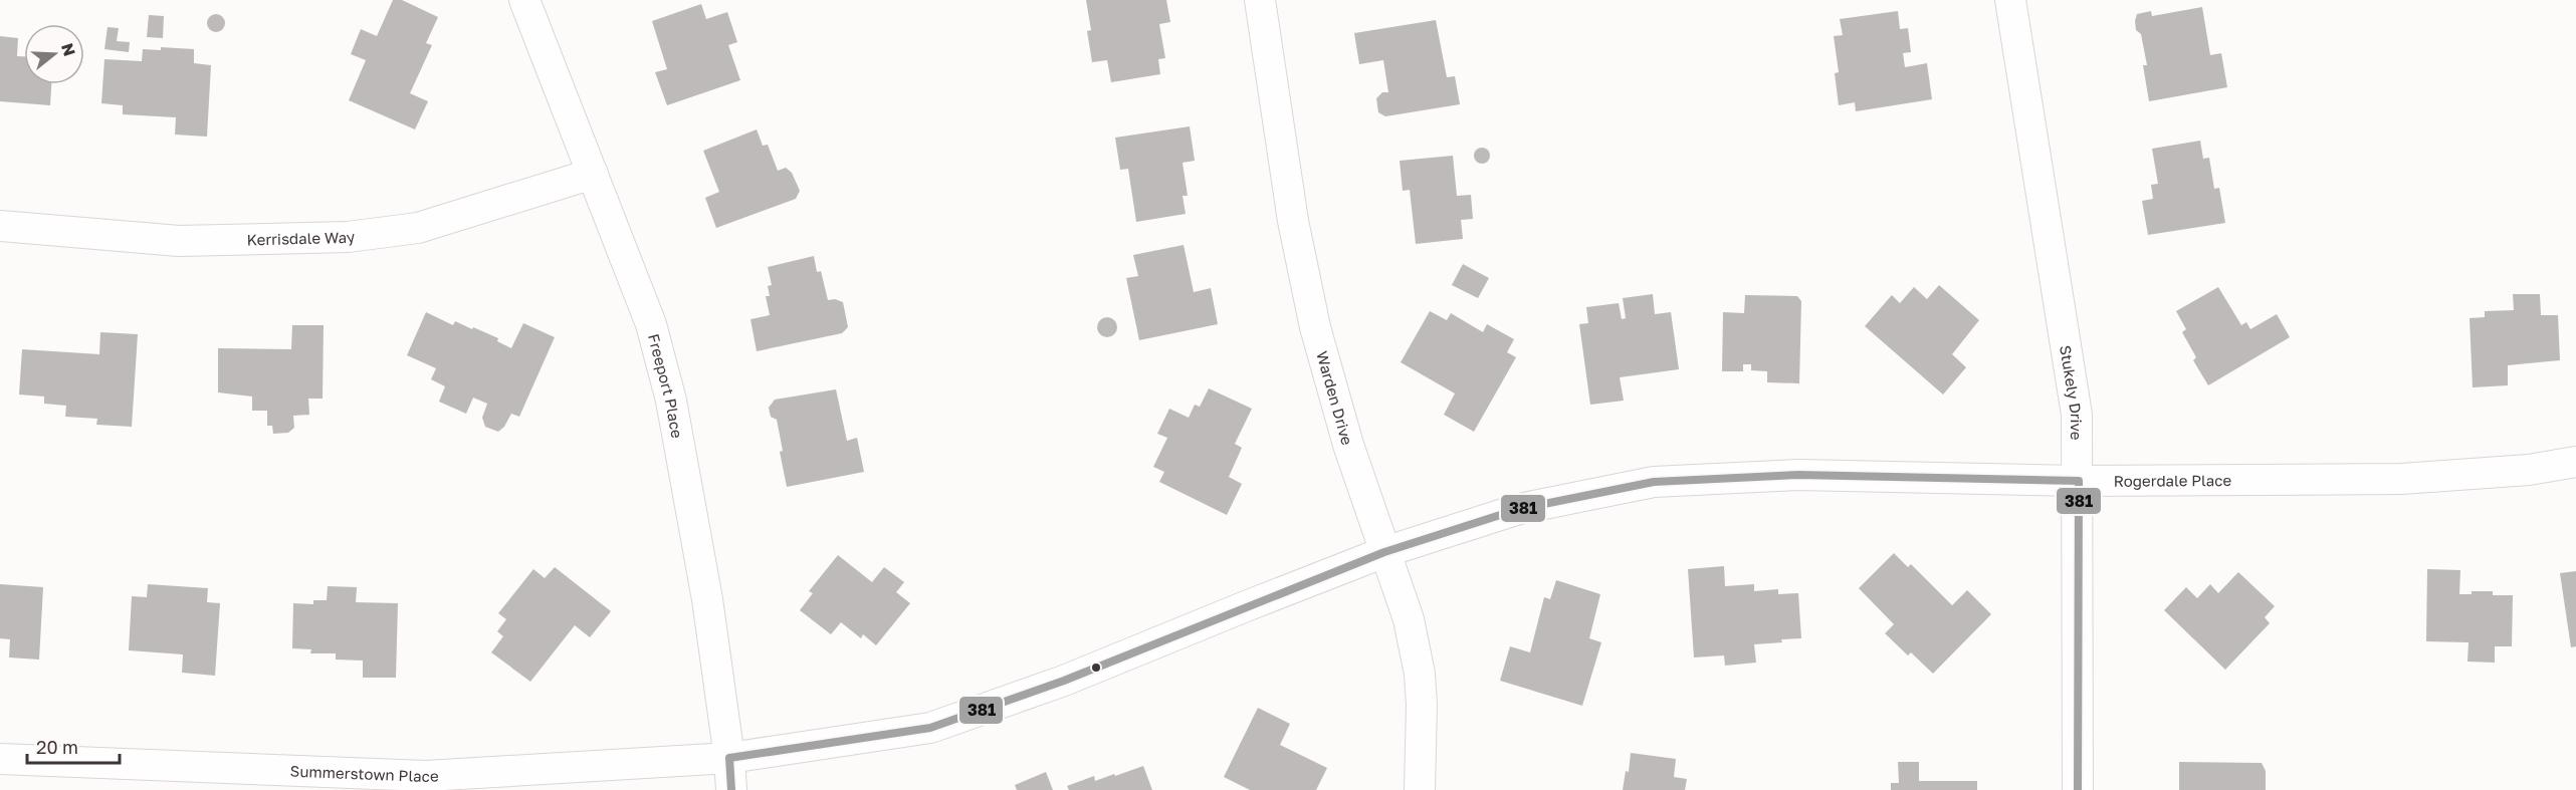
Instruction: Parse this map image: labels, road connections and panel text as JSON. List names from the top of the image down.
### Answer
{
  "streets": {
    "street": [
      "Kerrisdale Way",
      "Freeport Place",
      "Stukely Drive",
      "Warden Drive",
      "Rogerdale Place",
      "Summerstown Place"
    ]
  },
  "crossings": [
    ["Kerrisdale Way", "Freeport Place"],
    ["Freeport Place", "Rogerdale Place"],
    ["Freeport Place", "Summerstown Place"],
    ["Stukely Drive", "Rogerdale Place"],
    ["Warden Drive", "Rogerdale Place"],
    ["Rogerdale Place", "Summerstown Place"]
  ],
  "lines": ["transit line 381"],
  "scale_bar": "20 m",
  "north": "right"
}
